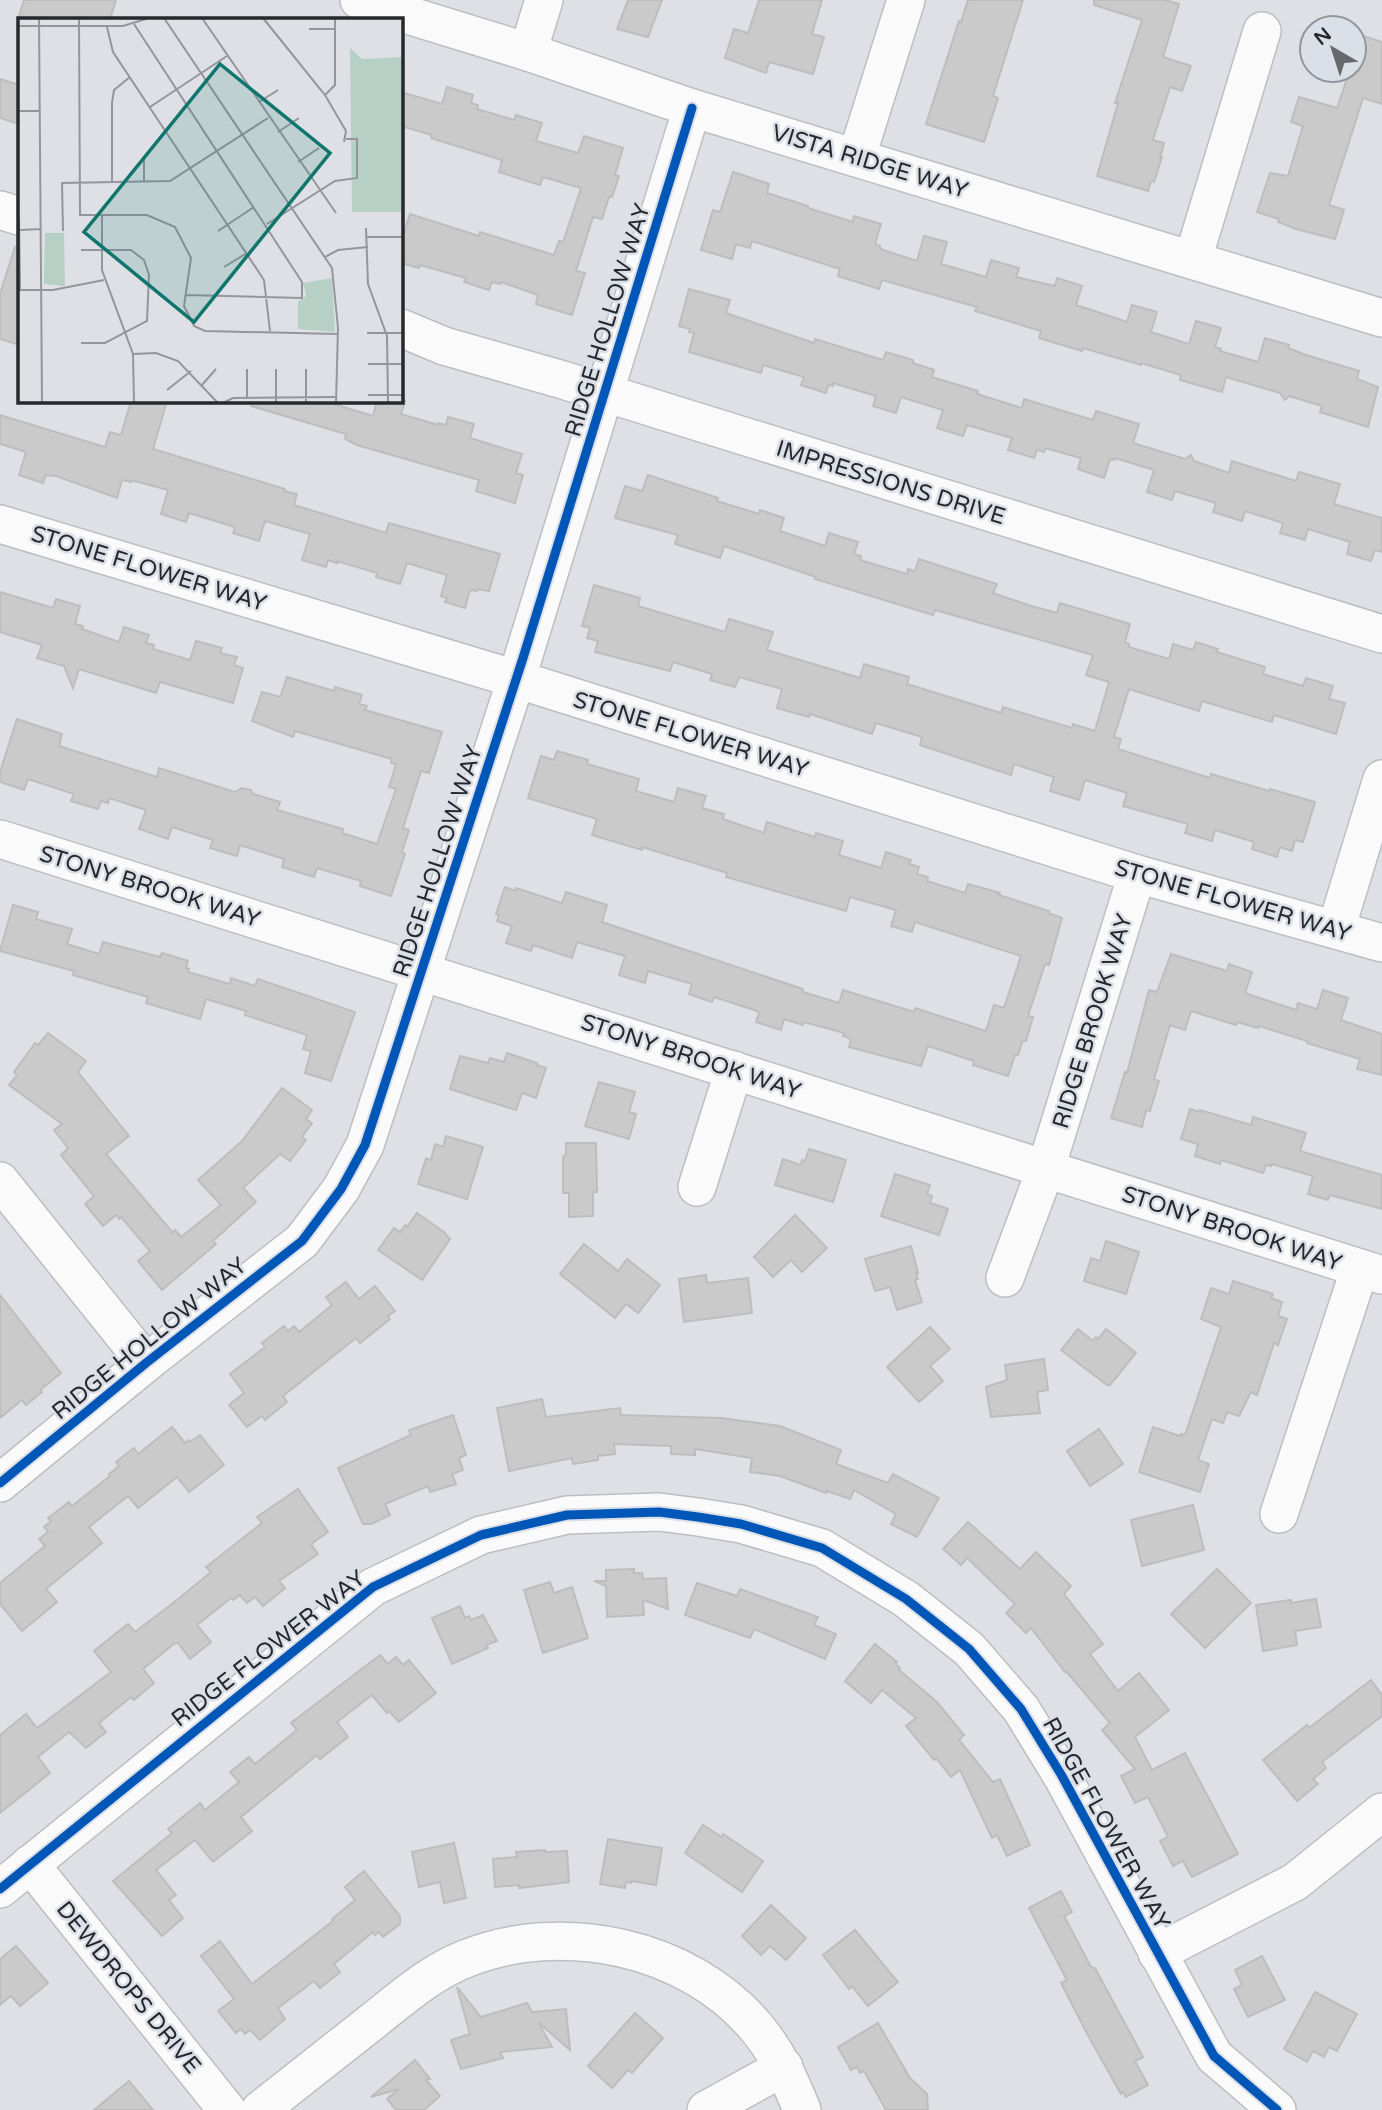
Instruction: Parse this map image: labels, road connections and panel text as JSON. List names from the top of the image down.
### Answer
{
  "streets": {
    "street": [
      "VISTA RIDGE WAY",
      "RIDGE HOLLOW WAY",
      "IMPRESSIONS DRIVE",
      "STONE FLOWER WAY",
      "STONY BROOK WAY",
      "RIDGE BROOK WAY",
      "RIDGE FLOWER WAY",
      "DEWDROPS DRIVE"
    ]
  },
  "crossings": [
    ["VISTA RIDGE WAY", "RIDGE HOLLOW WAY"],
    ["RIDGE HOLLOW WAY", "IMPRESSIONS DRIVE"],
    ["RIDGE HOLLOW WAY", "STONE FLOWER WAY"],
    ["RIDGE HOLLOW WAY", "STONY BROOK WAY"],
    ["STONE FLOWER WAY", "RIDGE BROOK WAY"],
    ["STONY BROOK WAY", "RIDGE BROOK WAY"],
    ["RIDGE FLOWER WAY", "DEWDROPS DRIVE"]
  ],
  "north": "top left"
}
